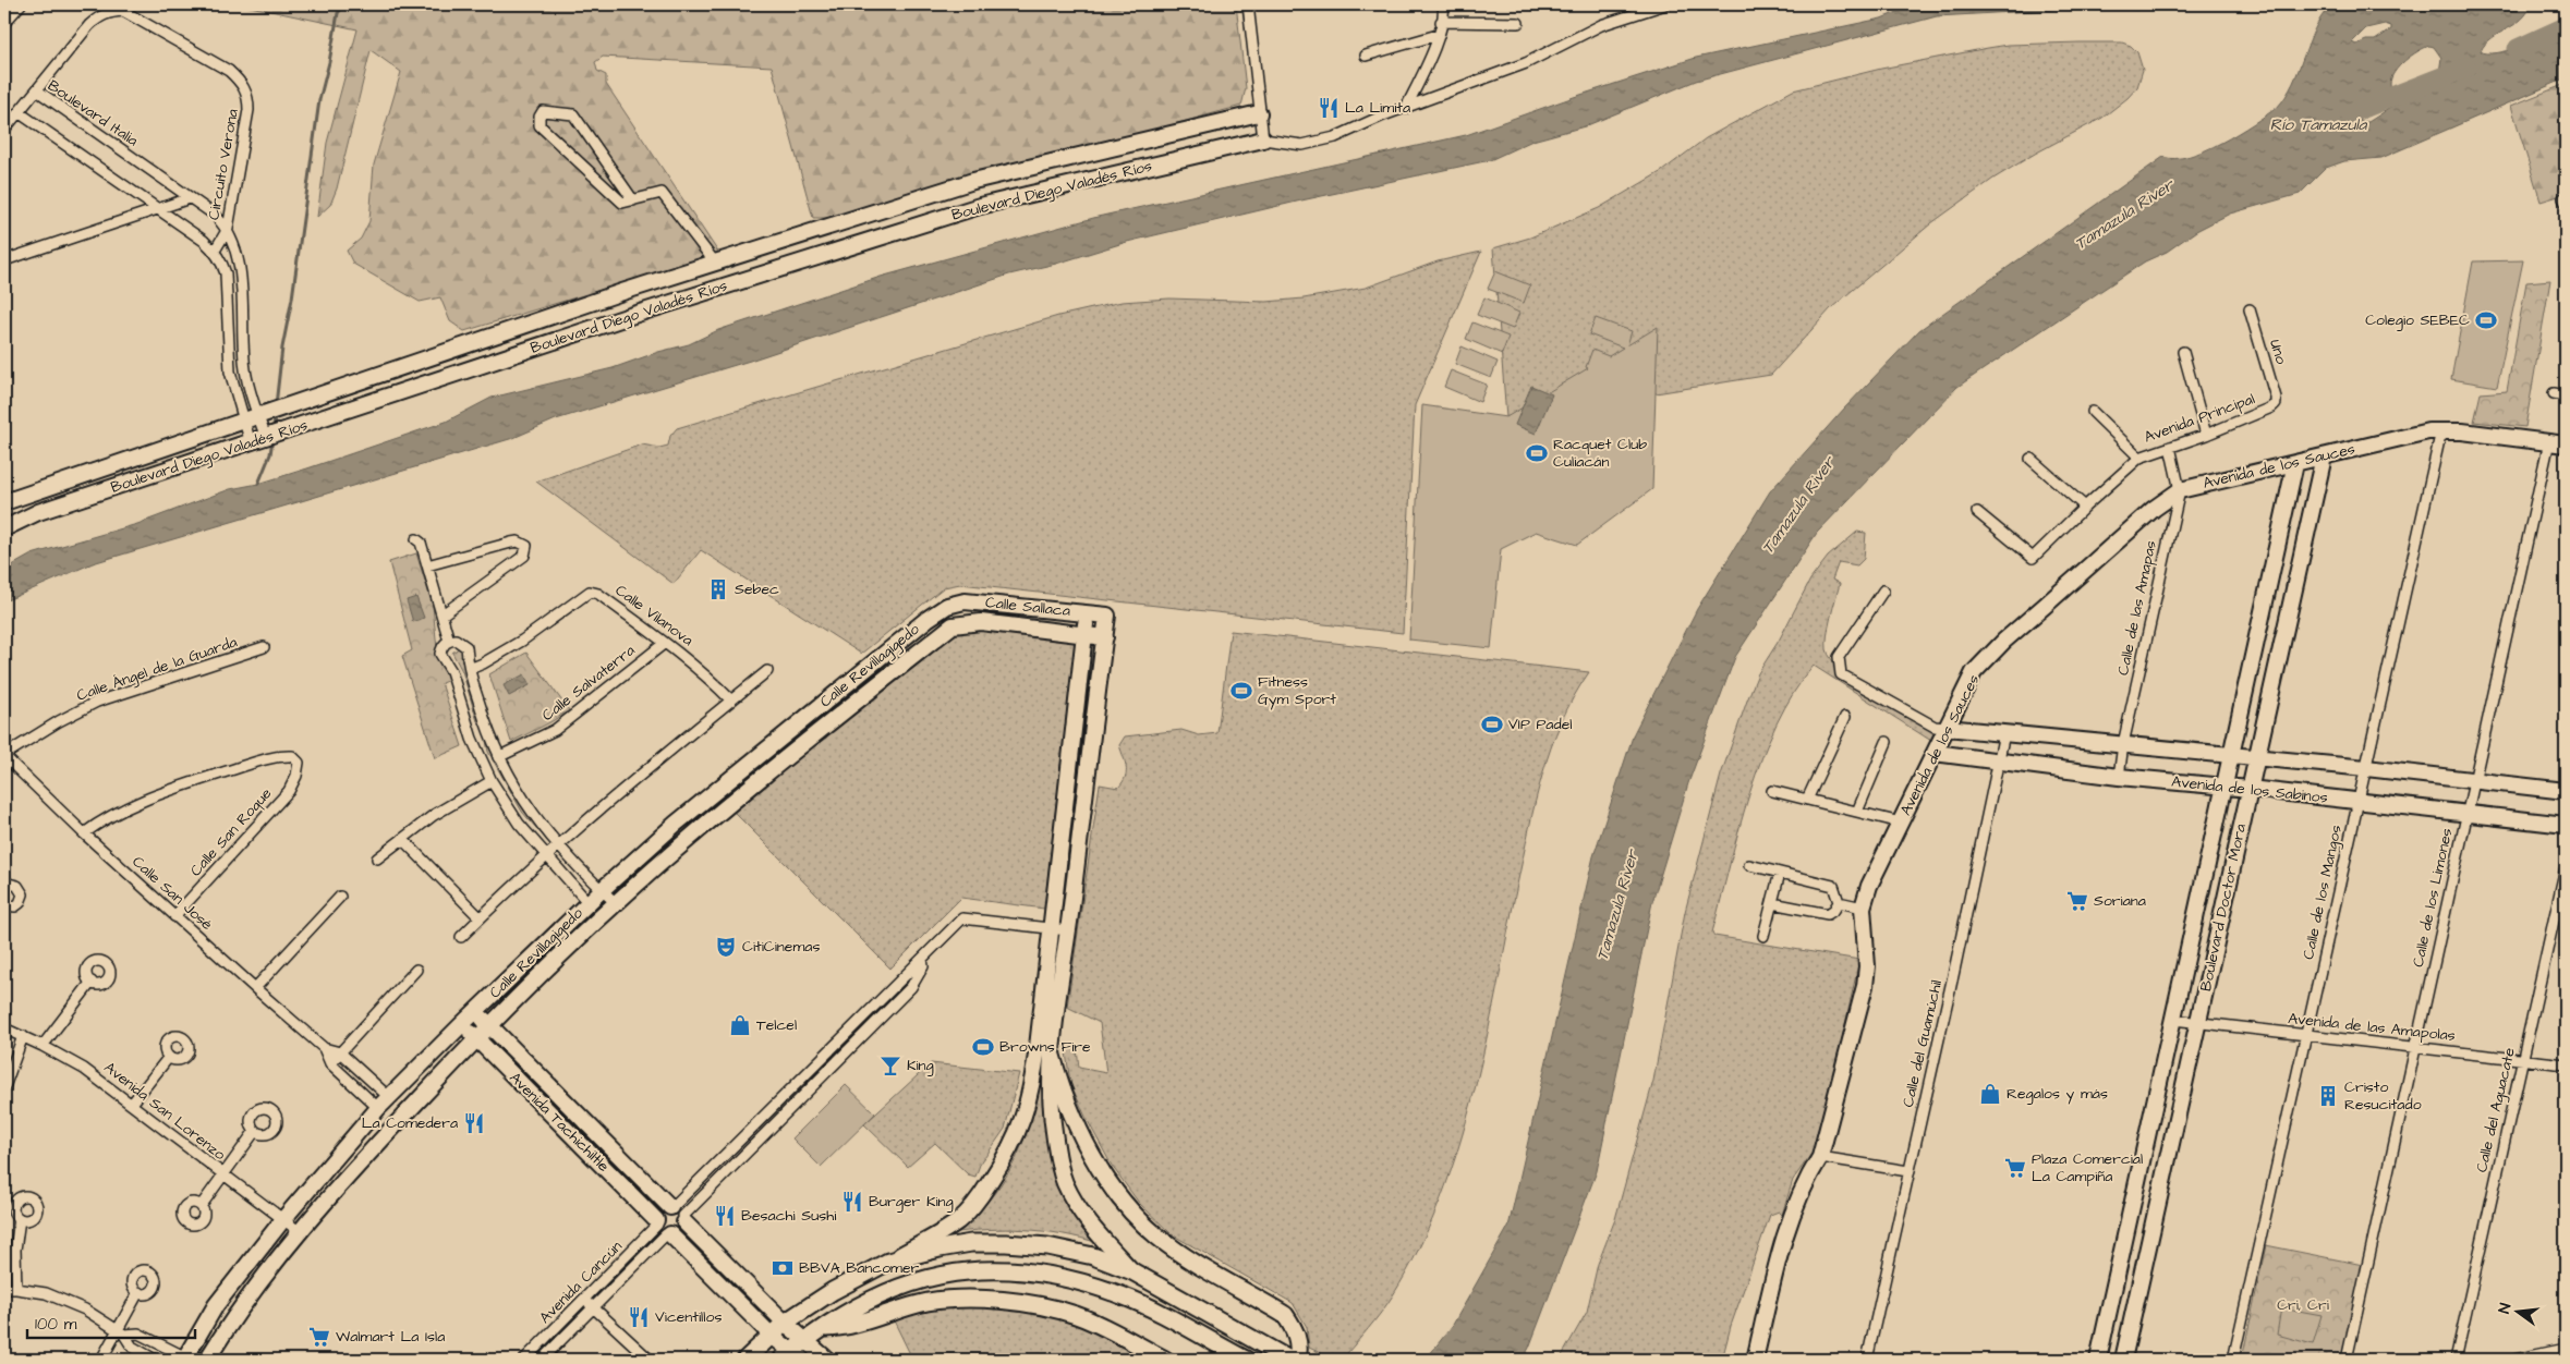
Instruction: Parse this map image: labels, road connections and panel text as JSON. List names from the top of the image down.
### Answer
{
  "streets": {
    "street": [
      "Boulevard Italia",
      "Circuito Verona",
      "Boulevard Diego Valadés Ríos",
      "Uno",
      "Avenida Principal",
      "Avenida de los Sauces",
      "Calle Sallaca",
      "Calle de las Amapas",
      "Calle Vilanova",
      "Calle Revillagigedo",
      "Calle Ángel de la Guarda",
      "Calle Salvaterra",
      "Avenida de los Sabinos",
      "Calle San Roque",
      "Calle de los Mangos",
      "Calle San José",
      "Calle de los Limones",
      "Boulevard Doctor Mora",
      "Avenida de las Amapolas",
      "Calle del Guamúchil",
      "Calle del Aguacate",
      "Avenida San Lorenzo",
      "Avenida Tachichiltle",
      "Avenida Cancún"
    ]
  },
  "crossings": [
    ["Boulevard Italia", "Circuito Verona"],
    ["Boulevard Italia", "Boulevard Diego Valadés Ríos"],
    ["Uno", "Avenida Principal"],
    ["Avenida Principal", "Calle de las Amapas"],
    ["Avenida de los Sauces", "Calle de las Amapas"],
    ["Avenida de los Sauces", "Avenida de los Sabinos"],
    ["Avenida de los Sauces", "Calle de los Mangos"],
    ["Avenida de los Sauces", "Calle de los Limones"],
    ["Avenida de los Sauces", "Boulevard Doctor Mora"],
    ["Calle Sallaca", "Calle Revillagigedo"],
    ["Calle de las Amapas", "Avenida de los Sabinos"],
    ["Calle Vilanova", "Calle Salvaterra"],
    ["Calle Revillagigedo", "Calle San José"],
    ["Calle Revillagigedo", "Avenida San Lorenzo"],
    ["Calle Revillagigedo", "Avenida Tachichiltle"],
    ["Calle Ángel de la Guarda", "Calle San José"],
    ["Avenida de los Sabinos", "Calle de los Mangos"],
    ["Avenida de los Sabinos", "Calle de los Limones"],
    ["Avenida de los Sabinos", "Boulevard Doctor Mora"],
    ["Avenida de los Sabinos", "Calle del Guamúchil"],
    ["Calle San Roque", "Calle San José"],
    ["Calle de los Mangos", "Avenida de las Amapolas"],
    ["Calle de los Limones", "Avenida de las Amapolas"],
    ["Boulevard Doctor Mora", "Avenida de las Amapolas"],
    ["Avenida de las Amapolas", "Calle del Aguacate"],
    ["Avenida Tachichiltle", "Avenida Cancún"]
  ],
  "water": ["Río Tamazula", "Tamazula River"],
  "parks": ["Cri, Cri"],
  "places": {
    "restaurant": [
      "La Limita",
      "La Comedera",
      "Burger King",
      "Besachi Sushi",
      "Vicentillos"
    ],
    "sports": [
      "Colegio SEBEC",
      "Racquet Club Culiacán",
      "Fitness Gym Sport",
      "VIP Padel",
      "Browns Fire"
    ],
    "building": ["Sebec", "Cristo Resucitado"],
    "supermarket": ["Soriana", "Plaza Comercial La Campiña", "Walmart La Isla"],
    "theatre": ["CitiCinemas"],
    "shop": ["Telcel", "Regalos y más"],
    "bar": ["King"],
    "bank": ["BBVA Bancomer"]
  },
  "scale_bar": "100 m",
  "north": "left"
}
